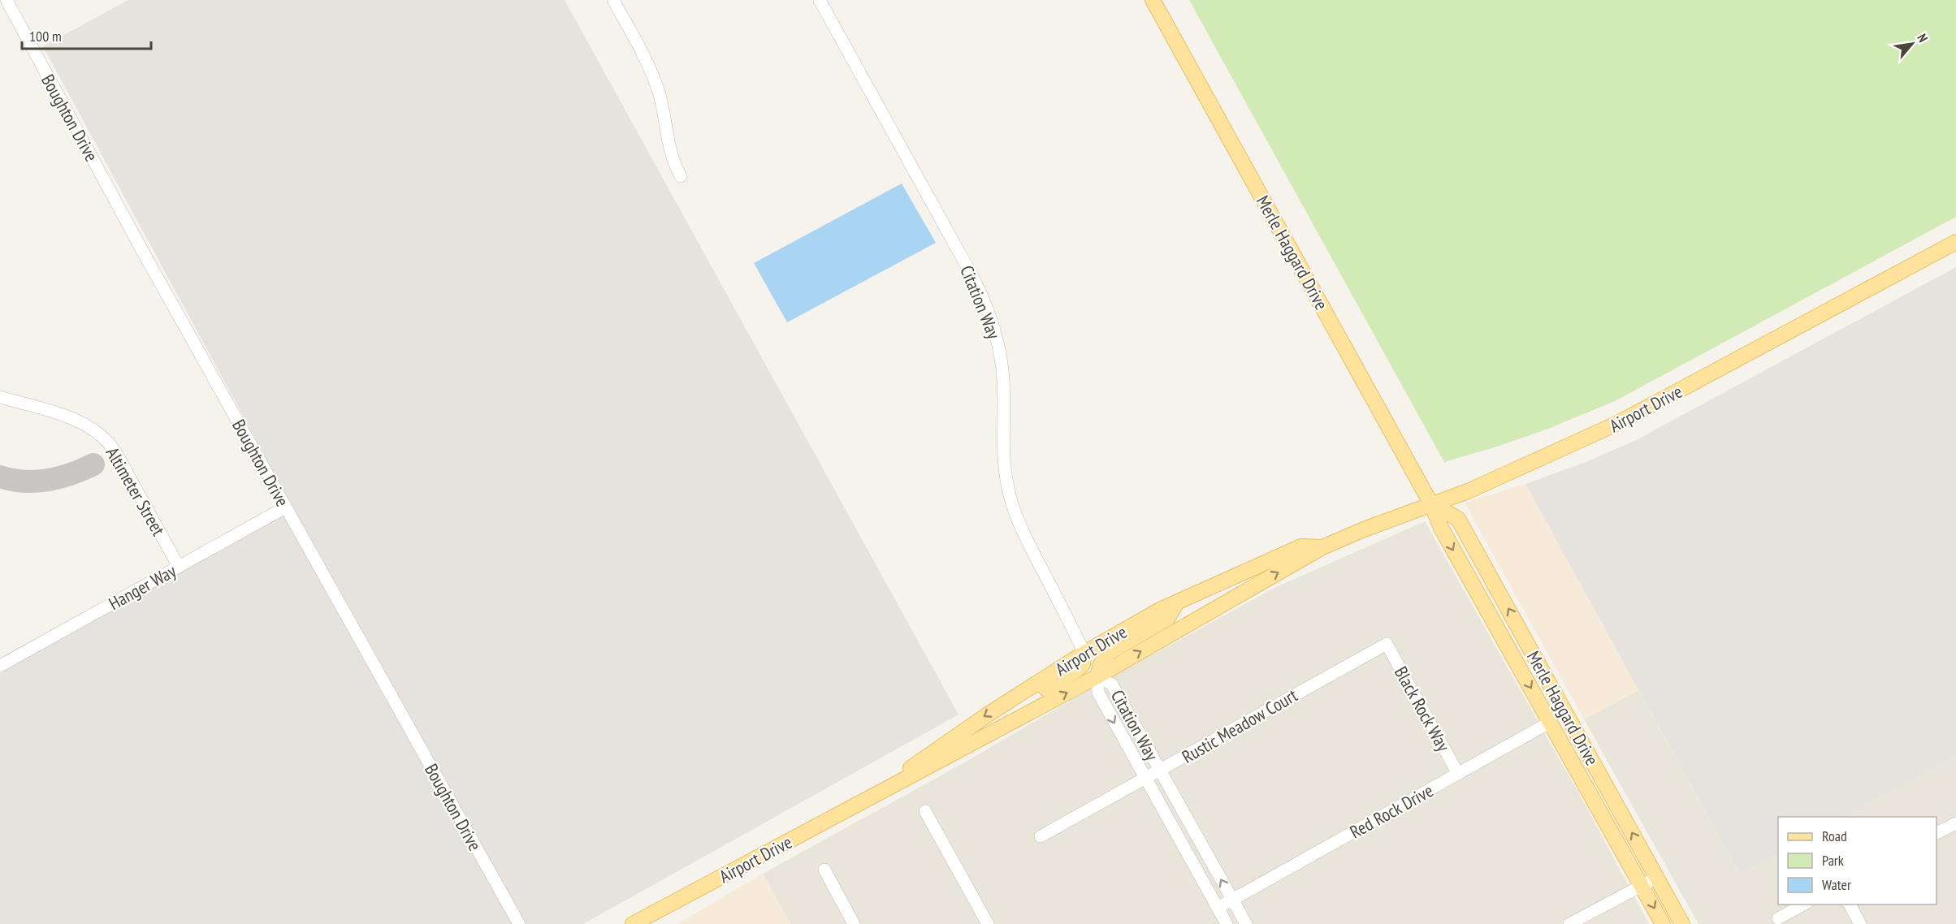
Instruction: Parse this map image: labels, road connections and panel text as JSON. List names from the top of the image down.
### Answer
{
  "streets": {
    "main road": ["Merle Haggard Drive", "Airport Drive"],
    "street": [
      "Boughton Drive",
      "Citation Way",
      "Altimeter Street",
      "Hanger Way",
      "Black Rock Way",
      "Rustic Meadow Court",
      "Red Rock Drive"
    ]
  },
  "crossings": [
    ["Boughton Drive", "Hanger Way"],
    ["Merle Haggard Drive", "Airport Drive"],
    ["Merle Haggard Drive", "Red Rock Drive"],
    ["Citation Way", "Airport Drive"],
    ["Citation Way", "Rustic Meadow Court"],
    ["Citation Way", "Red Rock Drive"],
    ["Altimeter Street", "Hanger Way"],
    ["Black Rock Way", "Rustic Meadow Court"],
    ["Black Rock Way", "Red Rock Drive"]
  ],
  "legend": ["Road", "Park", "Water"],
  "scale_bar": "100 m",
  "north": "top right"
}
